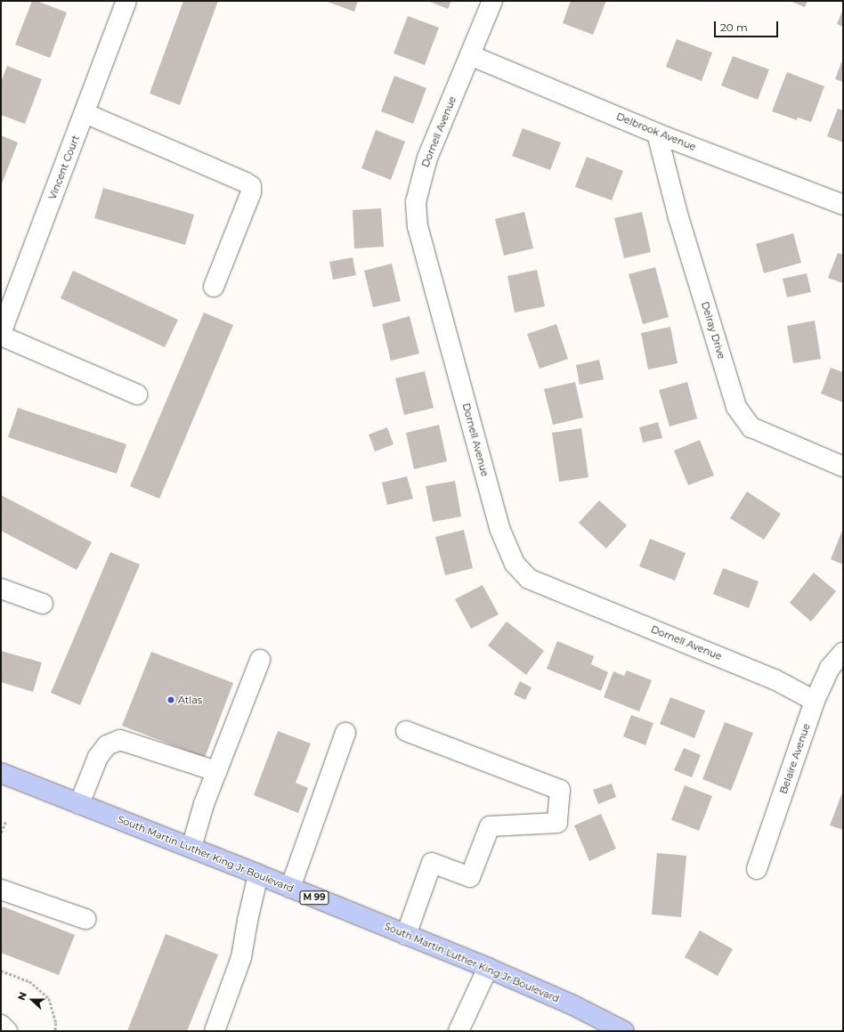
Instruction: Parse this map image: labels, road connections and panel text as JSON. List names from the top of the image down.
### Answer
{
  "streets": {
    "main road": ["South Martin Luther King Jr Boulevard", "M 99"],
    "street": [
      "Dornell Avenue",
      "Delbrook Avenue",
      "Vincent Court",
      "Delray Drive",
      "Belaire Avenue"
    ]
  },
  "crossings": [
    ["Dornell Avenue", "Delbrook Avenue"],
    ["Dornell Avenue", "Belaire Avenue"],
    ["Delbrook Avenue", "Delray Drive"]
  ],
  "places": ["Atlas"],
  "scale_bar": "20 m",
  "north": "left"
}
